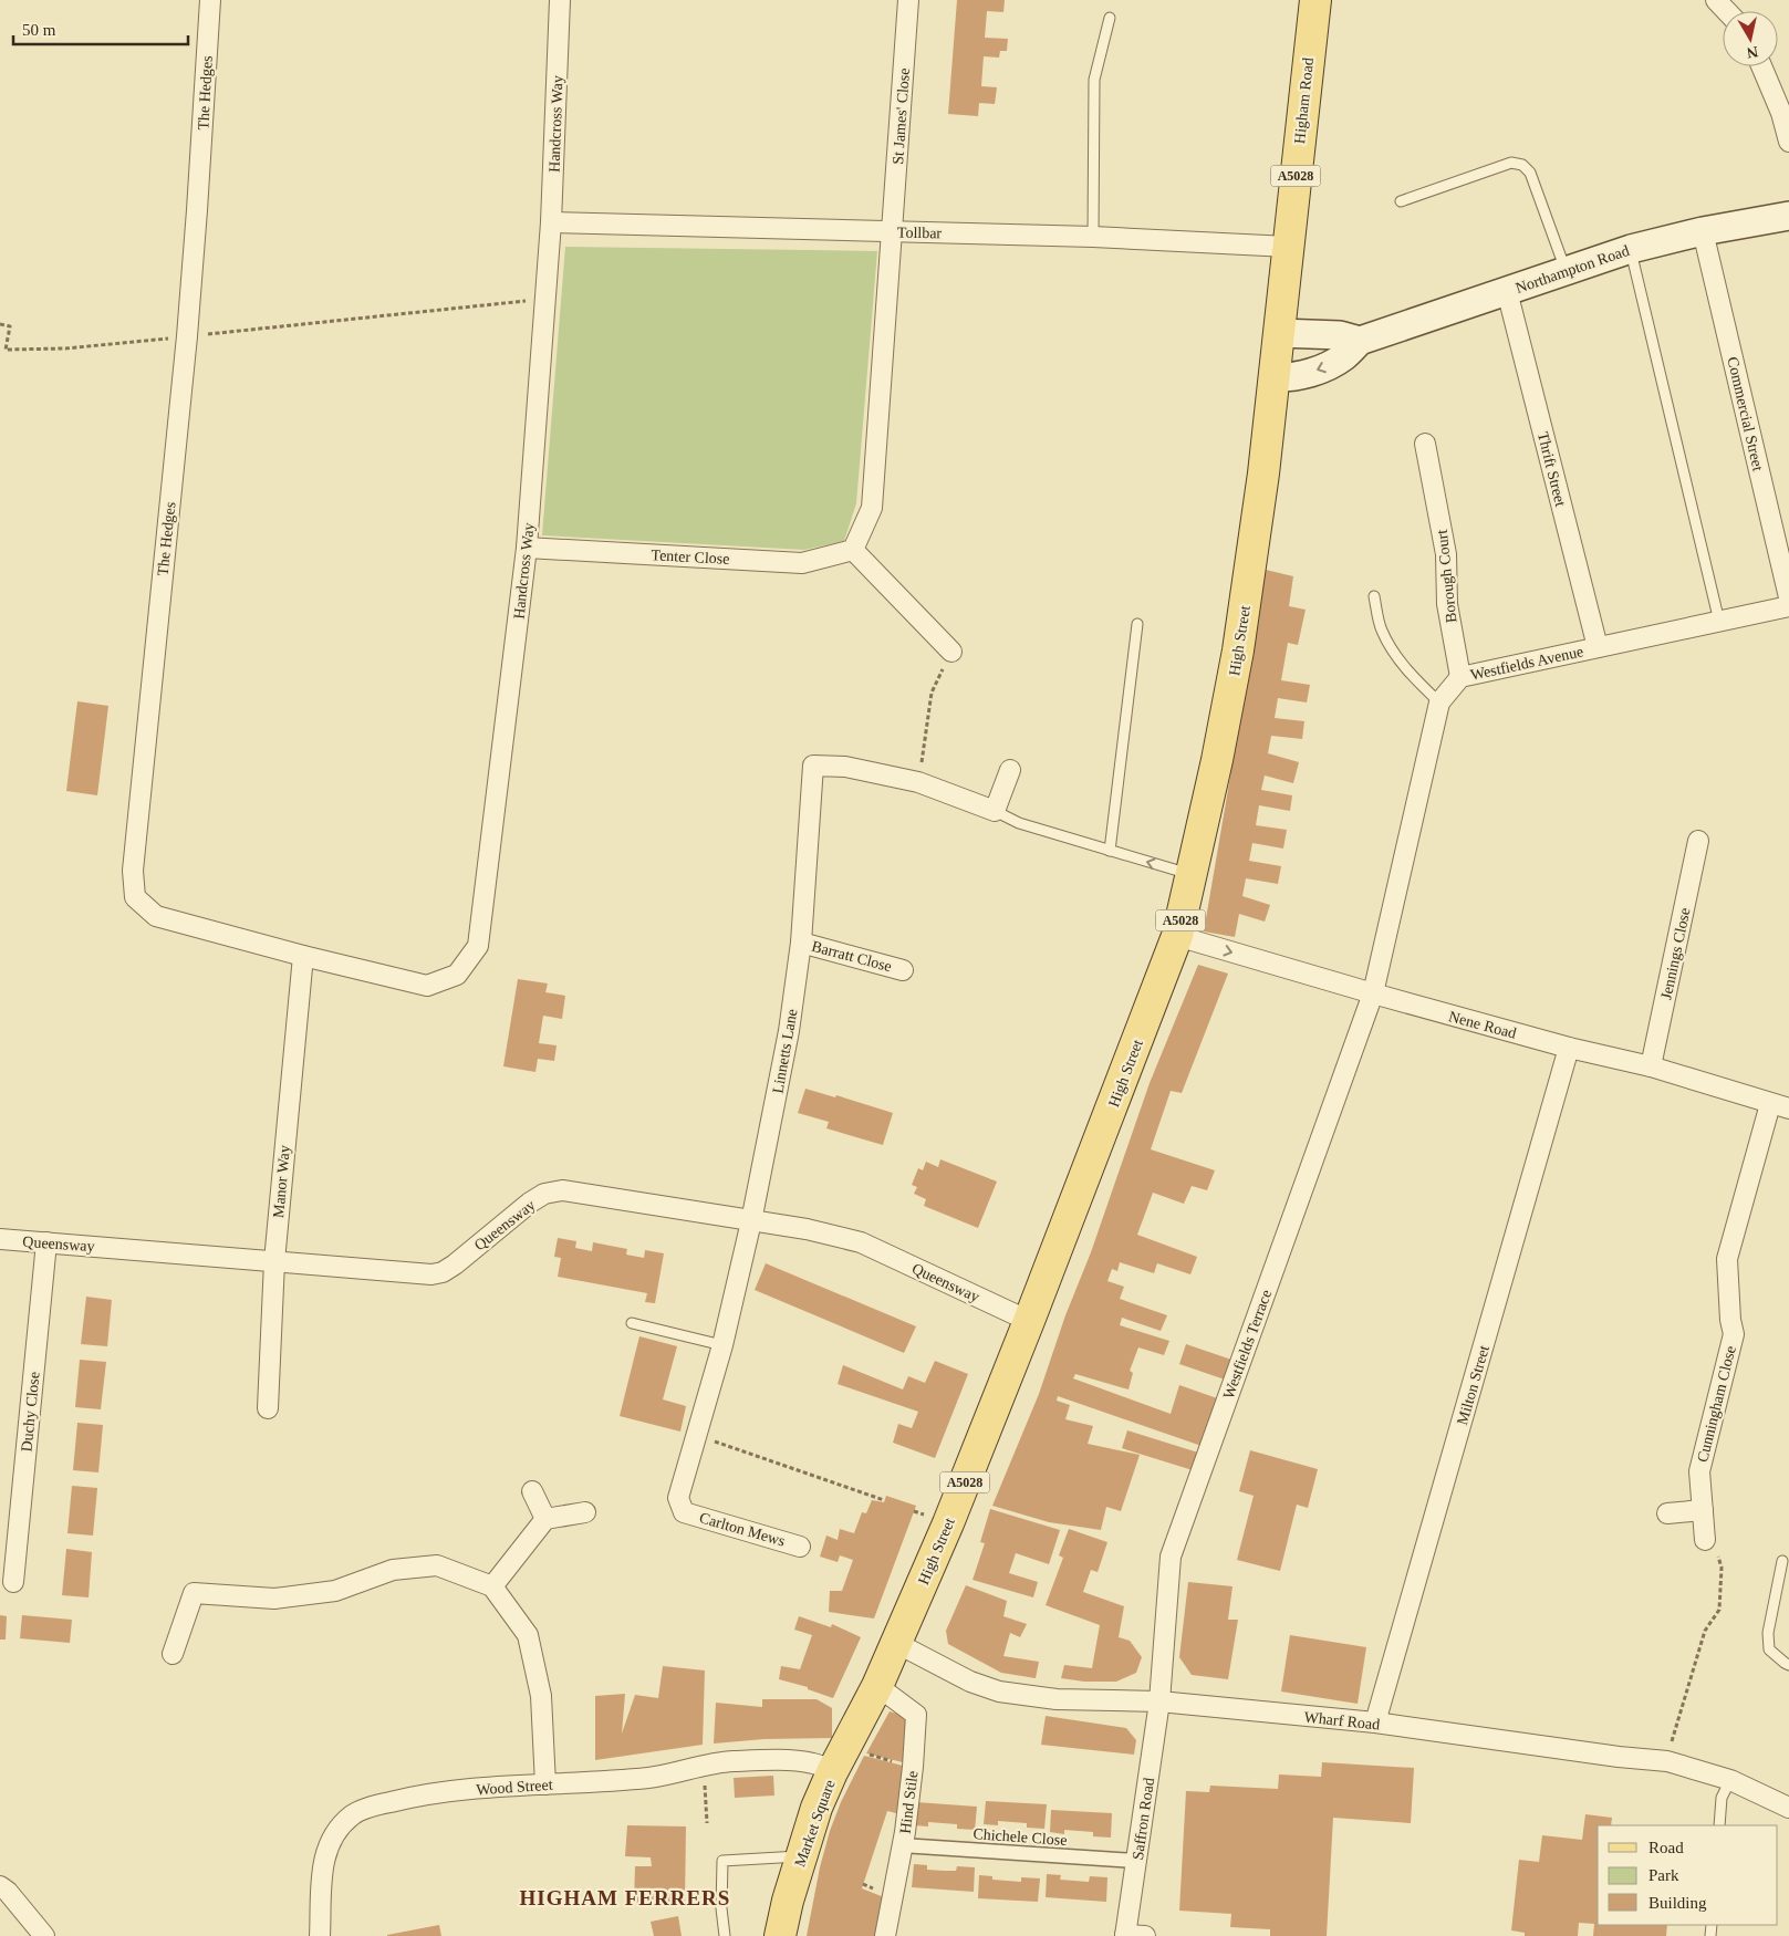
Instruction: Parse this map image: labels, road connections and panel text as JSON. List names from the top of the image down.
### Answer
{
  "streets": {
    "main road": [
      "Higham Road",
      "A5028",
      "Northampton Road",
      "High Street",
      "Market Square"
    ],
    "street": [
      "The Hedges",
      "St James' Close",
      "Handcross Way",
      "Tollbar",
      "Commercial Street",
      "Thrift Street",
      "Tenter Close",
      "Borough Court",
      "Westfields Avenue",
      "Jennings Close",
      "Barratt Close",
      "Nene Road",
      "Linnetts Lane",
      "Manor Way",
      "Queensway",
      "Westfields Terrace",
      "Milton Street",
      "Cunningham Close",
      "Duchy Close",
      "Carlton Mews",
      "Wharf Road",
      "Wood Street",
      "Hind Stile",
      "Saffron Road",
      "Chichele Close"
    ]
  },
  "crossings": [
    ["The Hedges", "Handcross Way"],
    ["The Hedges", "Manor Way"],
    ["Higham Road", "Tollbar"],
    ["Higham Road", "High Street"],
    ["St James' Close", "Tollbar"],
    ["Handcross Way", "Tollbar"],
    ["Handcross Way", "Tenter Close"],
    ["Handcross Way", "Manor Way"],
    ["Northampton Road", "Commercial Street"],
    ["Northampton Road", "Thrift Street"],
    ["Thrift Street", "Westfields Avenue"],
    ["Borough Court", "Westfields Avenue"],
    ["High Street", "Nene Road"],
    ["High Street", "Linnetts Lane"],
    ["High Street", "Queensway"],
    ["High Street", "Wharf Road"],
    ["High Street", "Hind Stile"],
    ["High Street", "Market Square"],
    ["Westfields Avenue", "Nene Road"],
    ["Westfields Avenue", "Westfields Terrace"],
    ["Jennings Close", "Nene Road"],
    ["Barratt Close", "Linnetts Lane"],
    ["Nene Road", "Westfields Terrace"],
    ["Nene Road", "Milton Street"],
    ["Nene Road", "Cunningham Close"],
    ["Linnetts Lane", "Queensway"],
    ["Linnetts Lane", "Carlton Mews"],
    ["Manor Way", "Queensway"],
    ["Queensway", "Duchy Close"],
    ["Westfields Terrace", "Wharf Road"],
    ["Westfields Terrace", "Saffron Road"],
    ["Milton Street", "Wharf Road"],
    ["Wharf Road", "Saffron Road"],
    ["Wood Street", "Market Square"],
    ["Hind Stile", "Chichele Close"],
    ["Saffron Road", "Chichele Close"]
  ],
  "districts": ["HIGHAM FERRERS"],
  "legend": ["Road", "Park", "Building"],
  "scale_bar": "50 m",
  "north": "bottom"
}
